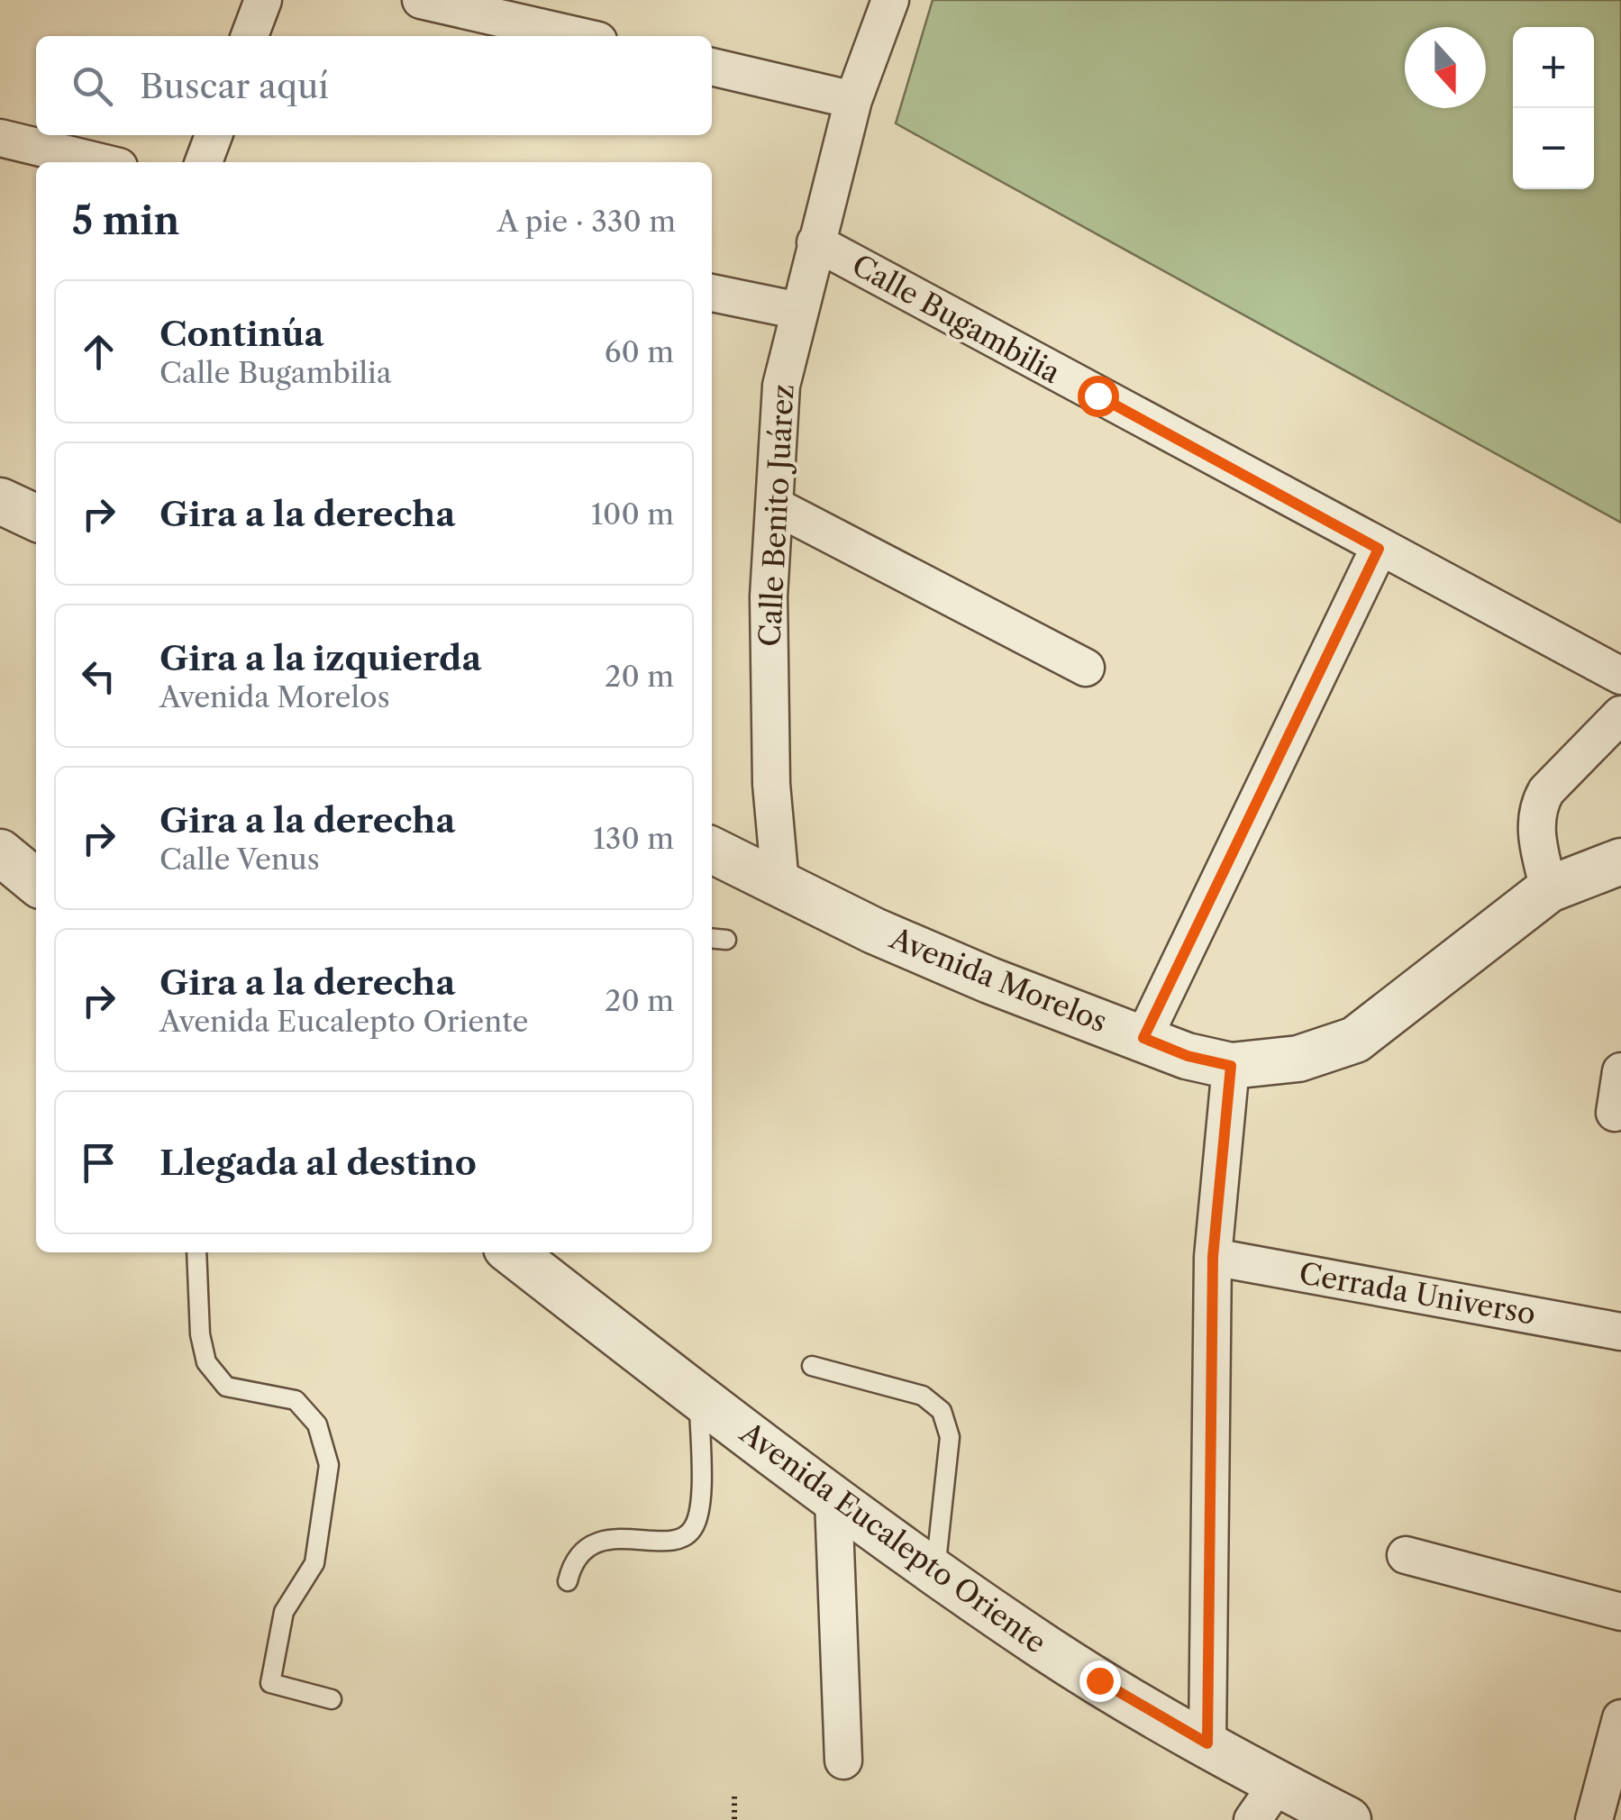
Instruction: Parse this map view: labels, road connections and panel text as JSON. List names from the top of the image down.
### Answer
{
  "streets": {
    "street": [
      "Calle Bugambilia",
      "Calle Benito Juárez",
      "Avenida Morelos",
      "Cerrada Universo",
      "Avenida Eucalepto Oriente"
    ]
  },
  "crossings": [
    ["Calle Bugambilia", "Calle Benito Juárez"],
    ["Calle Benito Juárez", "Avenida Morelos"]
  ],
  "north": "bottom",
  "page": {
    "map_buttons": ["+", "−"],
    "search": "Buscar aquí",
    "heading": ["5 min", "A pie · 330 m"],
    "list": [
      ["Continúa", "Calle Bugambilia", "60 m"],
      ["Gira a la derecha", "100 m"],
      ["Gira a la izquierda", "Avenida Morelos", "20 m"],
      ["Gira a la derecha", "Calle Venus", "130 m"],
      ["Gira a la derecha", "Avenida Eucalepto Oriente", "20 m"],
      "Llegada al destino"
    ]
  }
}
